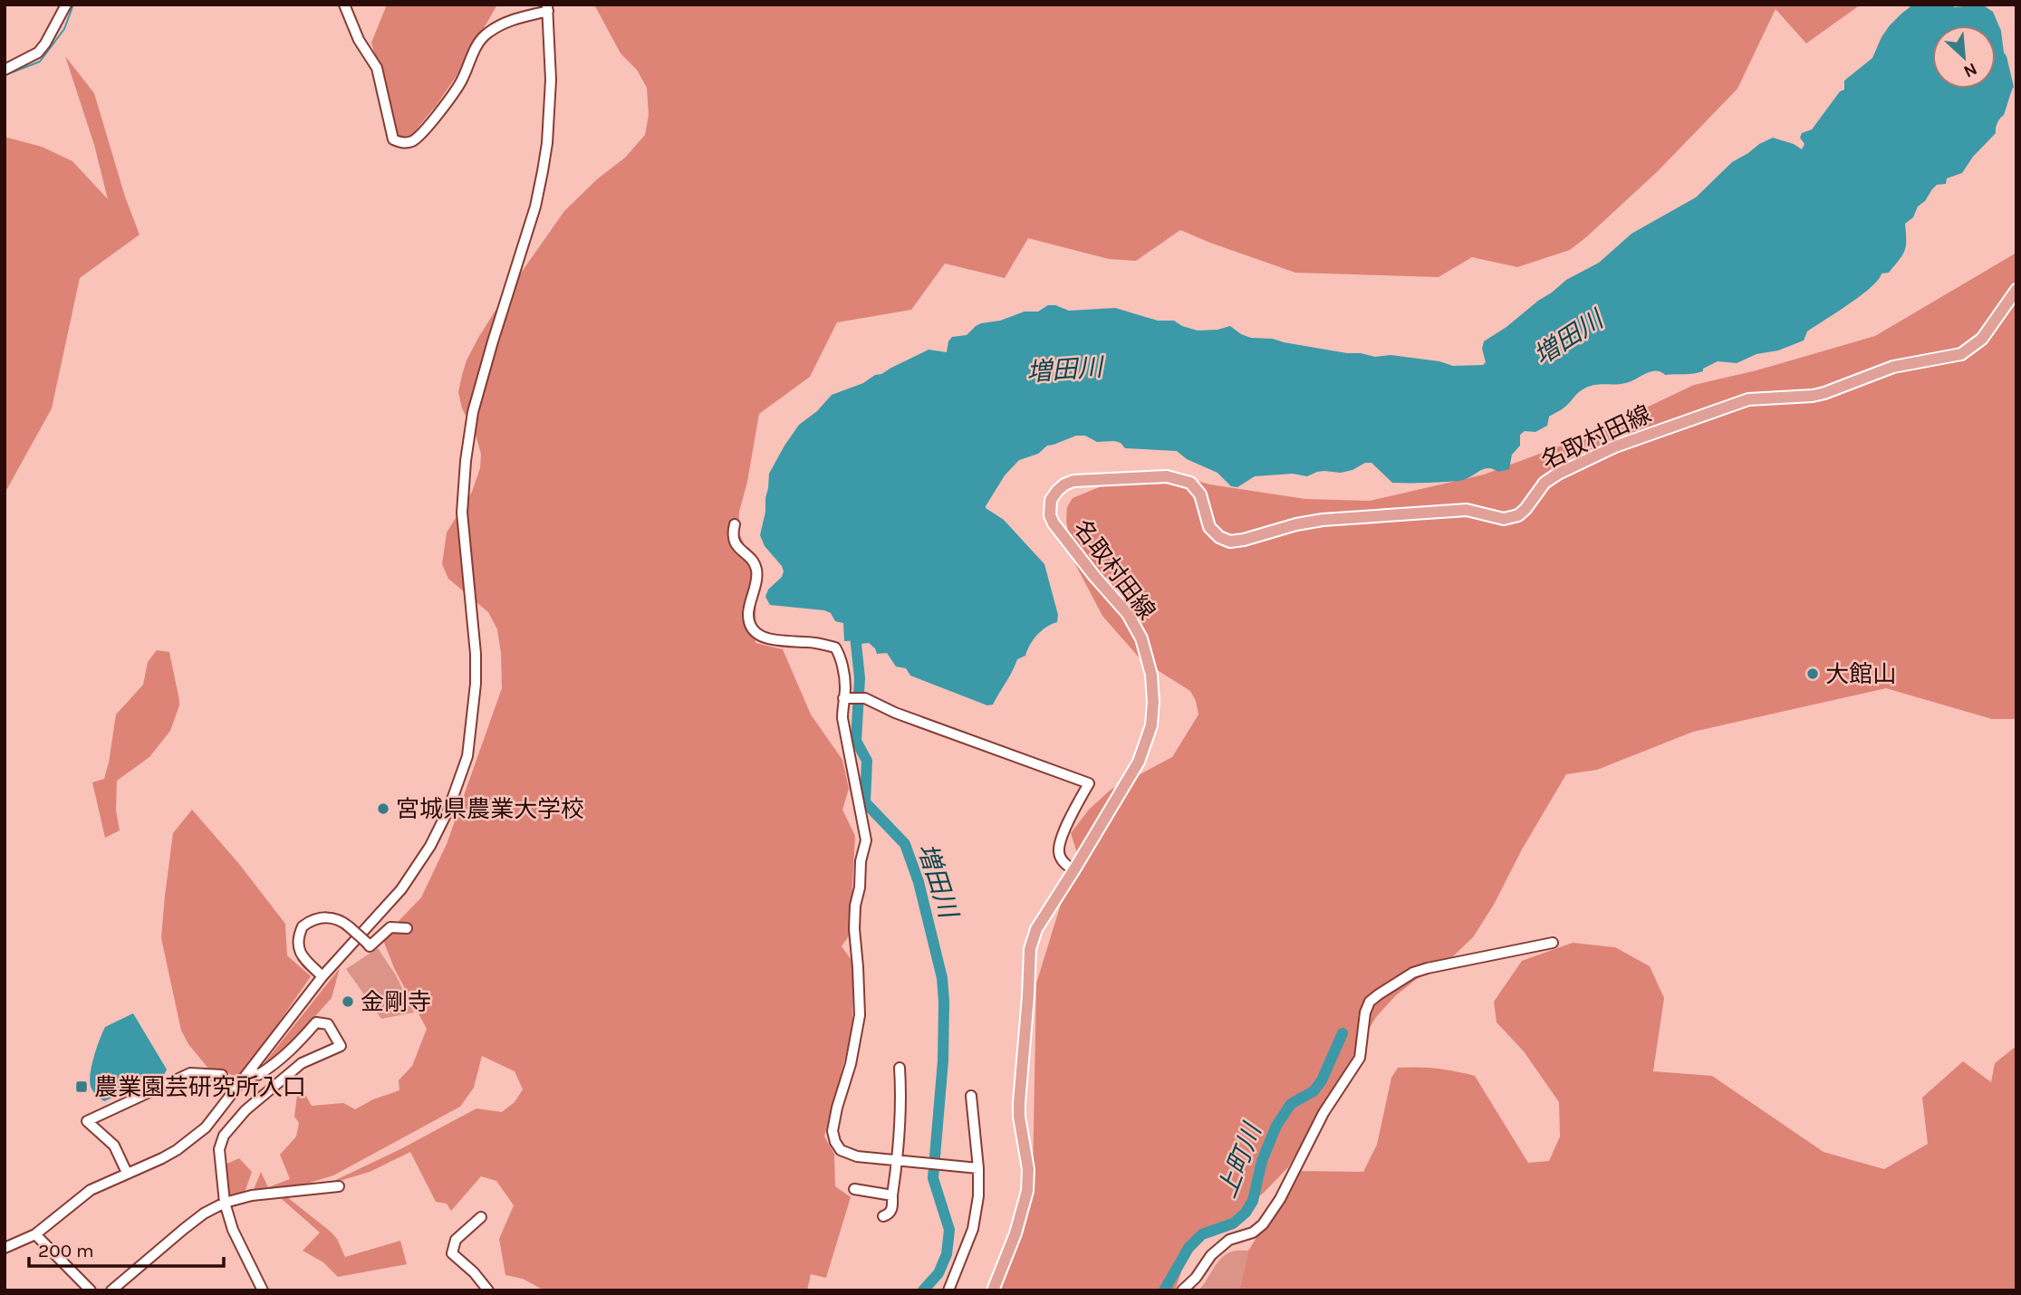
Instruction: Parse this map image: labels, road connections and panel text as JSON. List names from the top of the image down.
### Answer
{
  "streets": {
    "main road": ["名取村田線"]
  },
  "water": ["増田川", "上町川"],
  "places": {
    "other": ["大館山", "宮城県農業大学校", "金剛寺"],
    "transit": ["農業園芸研究所入口"]
  },
  "scale_bar": "200 m",
  "north": "bottom right"
}
